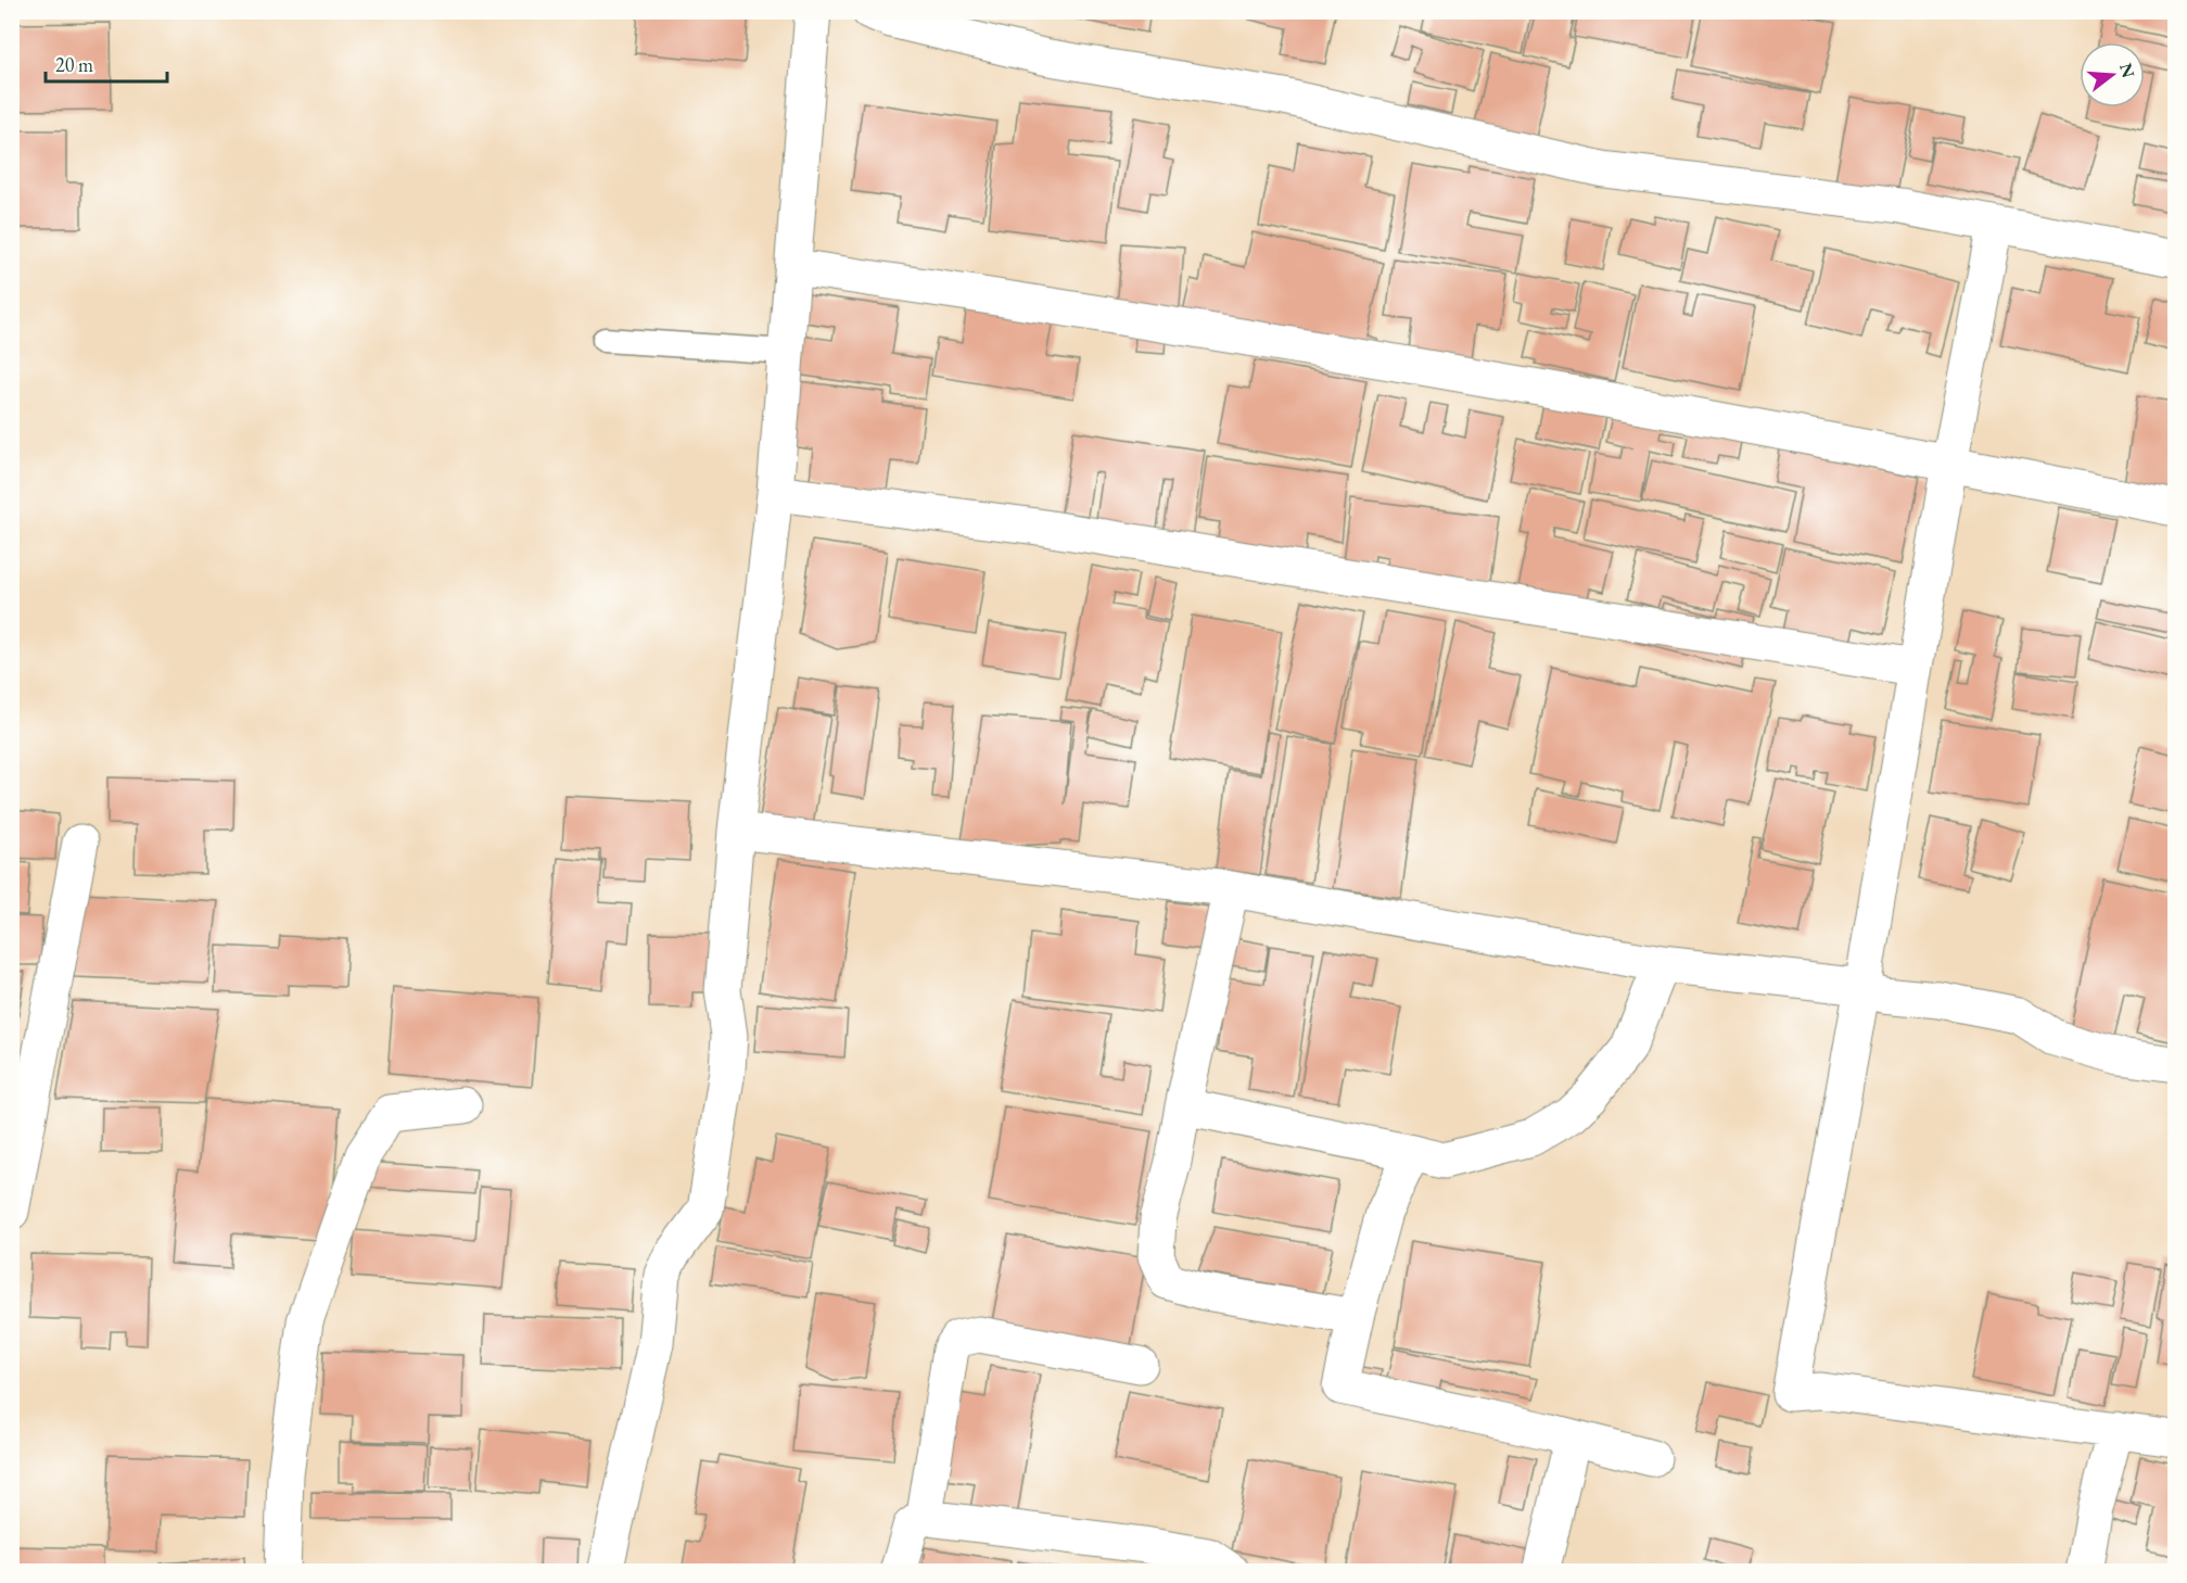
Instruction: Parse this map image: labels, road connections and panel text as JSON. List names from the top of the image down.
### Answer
{
  "scale_bar": "20 m",
  "north": "right"
}
